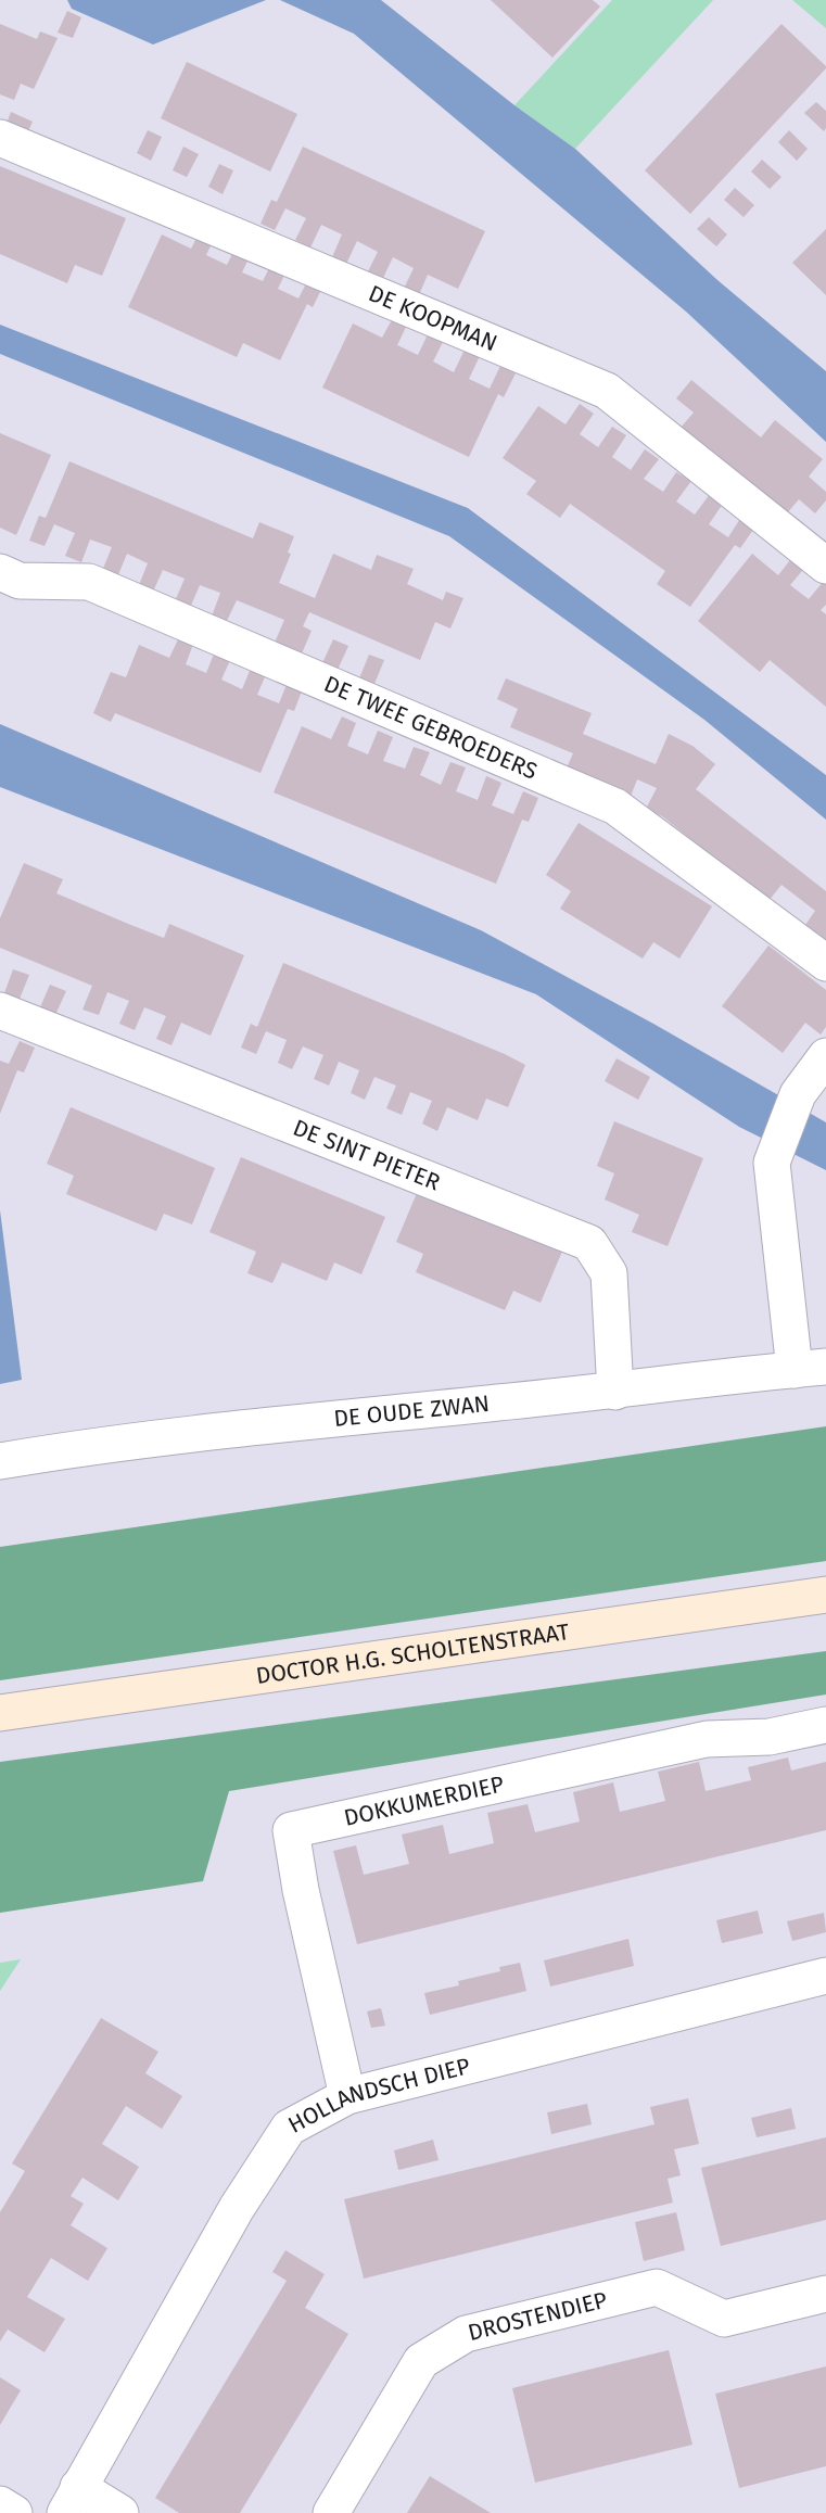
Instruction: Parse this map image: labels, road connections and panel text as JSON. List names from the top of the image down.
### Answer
{
  "streets": {
    "main road": ["DOCTOR H.G. SCHOLTENSTRAAT"],
    "street": [
      "DE KOOPMAN",
      "DE TWEE GEBROEDERS",
      "DE SINT PIETER",
      "DE OUDE ZWAN",
      "DOKKUMERDIEP",
      "HOLLANDSCH DIEP",
      "DROSTENDIEP"
    ]
  },
  "crossings": [
    ["DE SINT PIETER", "DE OUDE ZWAN"],
    ["DOKKUMERDIEP", "HOLLANDSCH DIEP"]
  ]
}
